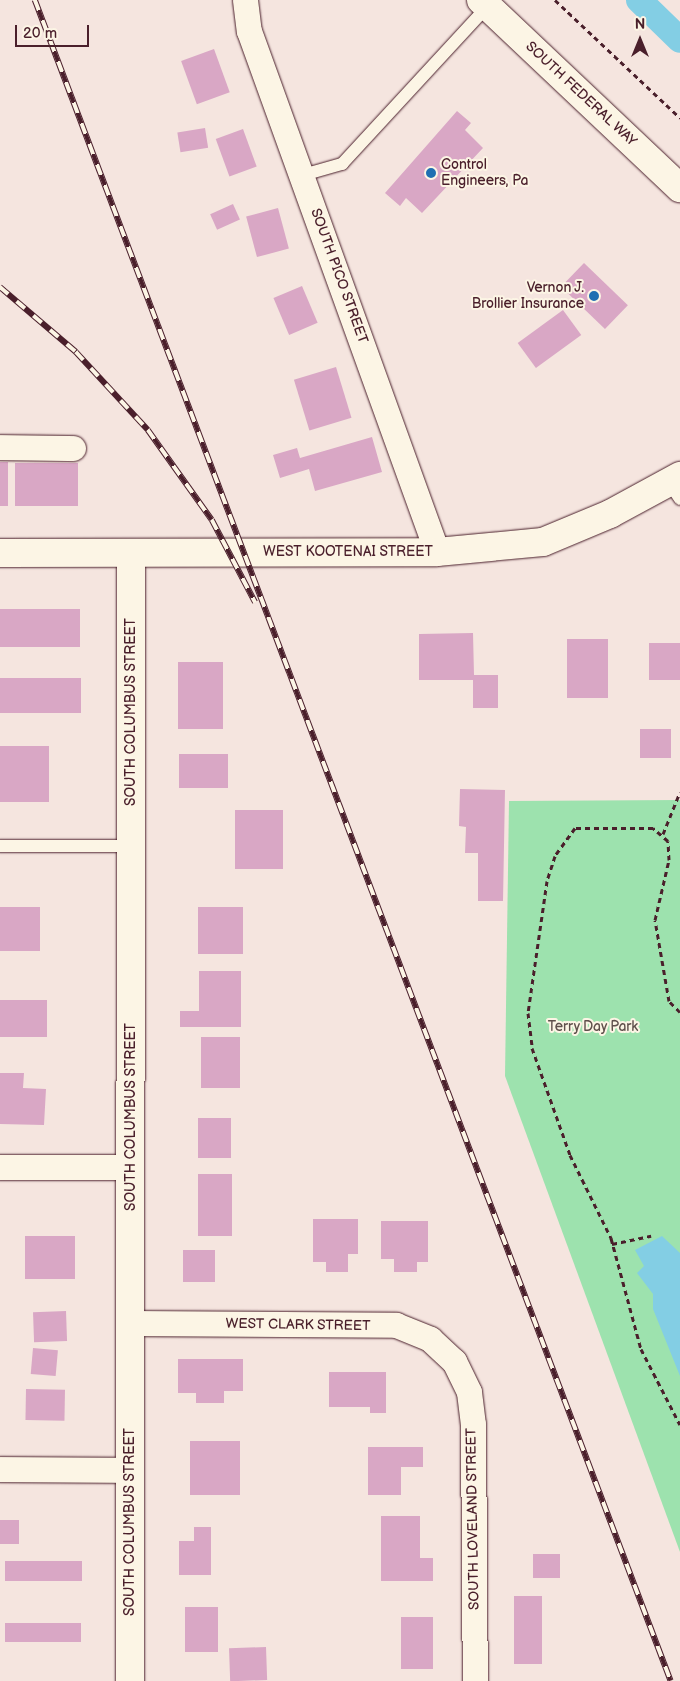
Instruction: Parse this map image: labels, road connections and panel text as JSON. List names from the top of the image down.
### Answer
{
  "streets": {
    "street": [
      "SOUTH FEDERAL WAY",
      "SOUTH PICO STREET",
      "WEST KOOTENAI STREET",
      "SOUTH COLUMBUS STREET",
      "WEST CLARK STREET",
      "SOUTH LOVELAND STREET"
    ]
  },
  "crossings": [
    ["SOUTH PICO STREET", "WEST KOOTENAI STREET"],
    ["WEST KOOTENAI STREET", "SOUTH COLUMBUS STREET"],
    ["SOUTH COLUMBUS STREET", "WEST CLARK STREET"],
    ["WEST CLARK STREET", "SOUTH LOVELAND STREET"]
  ],
  "parks": ["Terry Day Park"],
  "places": ["Control Engineers, Pa", "Vernon J. Brollier Insurance"],
  "scale_bar": "20 m",
  "north": "top"
}
